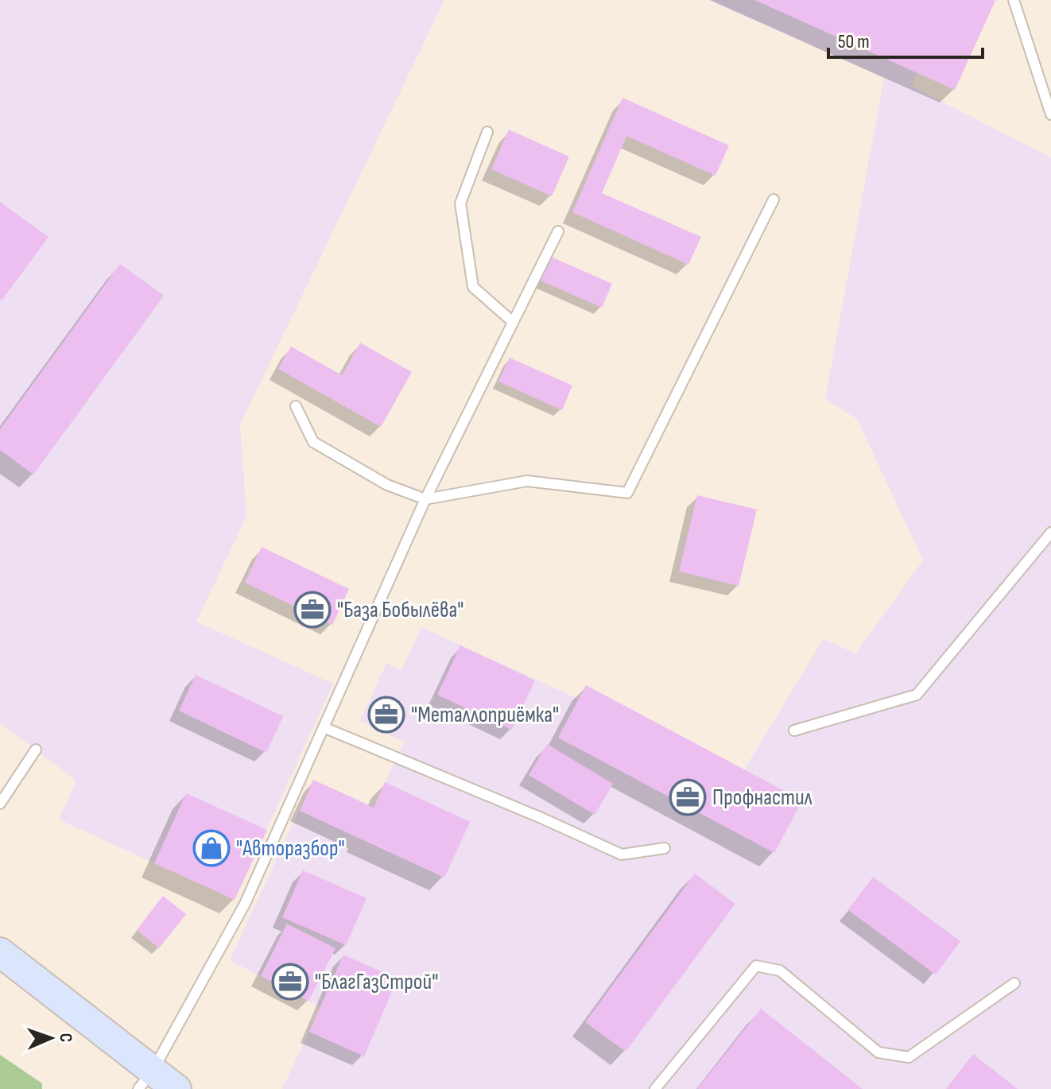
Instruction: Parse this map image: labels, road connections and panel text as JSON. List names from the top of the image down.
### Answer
{
  "places": {
    "office": [
      "\"База Бобылёва\"",
      "\"Металлоприёмка\"",
      "Профнастил",
      "\"БлагГазСтрой\""
    ],
    "shop": ["\"Авторазбор\""]
  },
  "scale_bar": "50 m",
  "north": "right"
}
